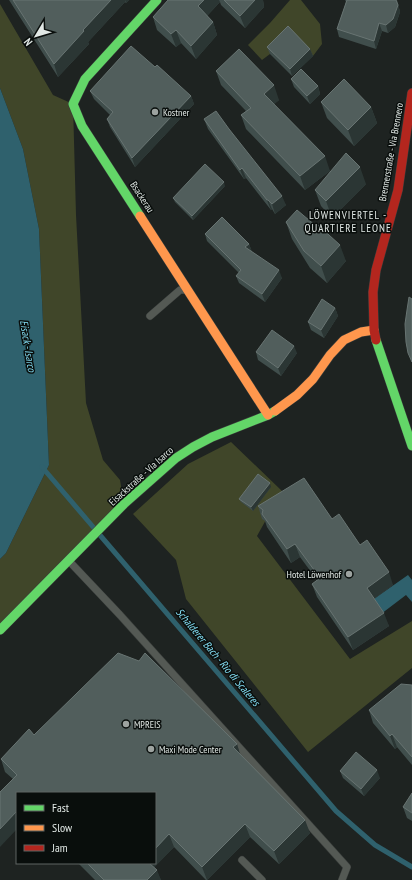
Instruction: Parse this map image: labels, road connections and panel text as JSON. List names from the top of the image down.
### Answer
{
  "streets": {
    "street": ["Brennerstraße - Via Brennero", "Bsackerau", "Eisackstraße - Via Isarco"]
  },
  "crossings": [
    ["Brennerstraße - Via Brennero", "Eisackstraße - Via Isarco"],
    ["Bsackerau", "Eisackstraße - Via Isarco"]
  ],
  "districts": ["LÖWENVIERTEL - QUARTIERE LEONE"],
  "water": ["Eisack - Isarco", "Schalderer Bach - Rio di Scaleres"],
  "places": [
    "Kostner",
    "Hotel Löwenhof",
    "MPREIS",
    "Maxi Mode Center"
  ],
  "legend": ["Fast", "Slow", "Jam"],
  "north": "bottom left"
}
